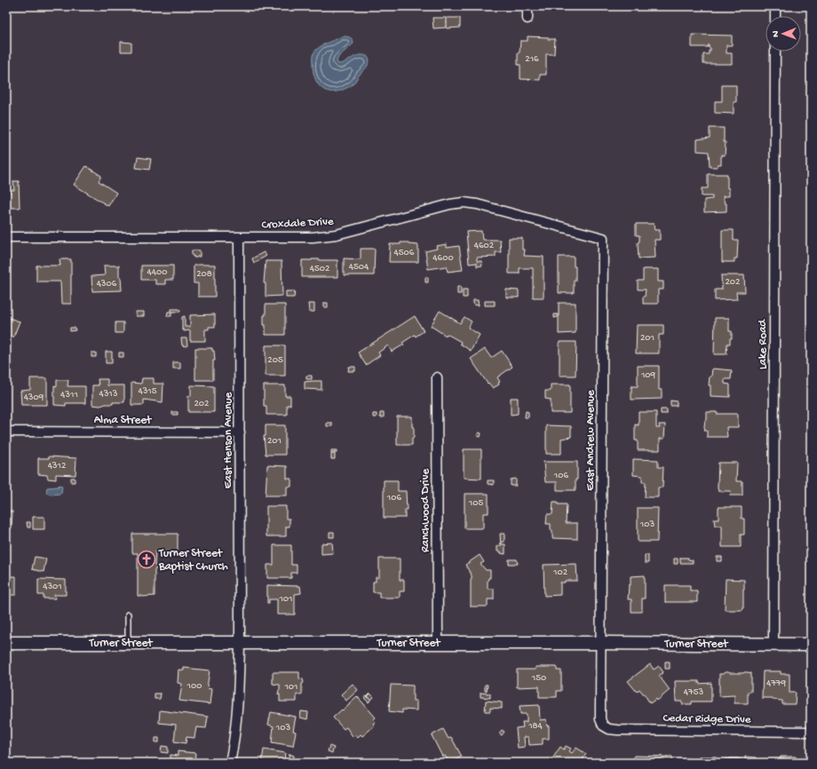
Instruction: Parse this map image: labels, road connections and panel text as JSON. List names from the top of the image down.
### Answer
{
  "streets": {
    "street": [
      "Croxdale Drive",
      "Lake Road",
      "Alma Street",
      "East Henson Avenue",
      "East Andrew Avenue",
      "Ranchwood Drive",
      "Turner Street",
      "Cedar Ridge Drive"
    ]
  },
  "crossings": [
    ["Croxdale Drive", "East Henson Avenue"],
    ["Croxdale Drive", "East Andrew Avenue"],
    ["Lake Road", "Turner Street"],
    ["Alma Street", "East Henson Avenue"],
    ["East Henson Avenue", "Turner Street"],
    ["East Andrew Avenue", "Turner Street"],
    ["East Andrew Avenue", "Cedar Ridge Drive"],
    ["Ranchwood Drive", "Turner Street"]
  ],
  "places": {
    "church": ["Turner Street Baptist Church"]
  },
  "house_numbers": [
    "216",
    "4602",
    "4506",
    "4600",
    "4504",
    "4502",
    "4400",
    "208",
    "202",
    "4306",
    "201",
    "205",
    "109",
    "4315",
    "4313",
    "4311",
    "4309",
    "202",
    "201",
    "4312",
    "106",
    "106",
    "105",
    "103",
    "102",
    "4301",
    "101",
    "150",
    "4779",
    "100",
    "101",
    "4753",
    "184",
    "103"
  ],
  "north": "left"
}
